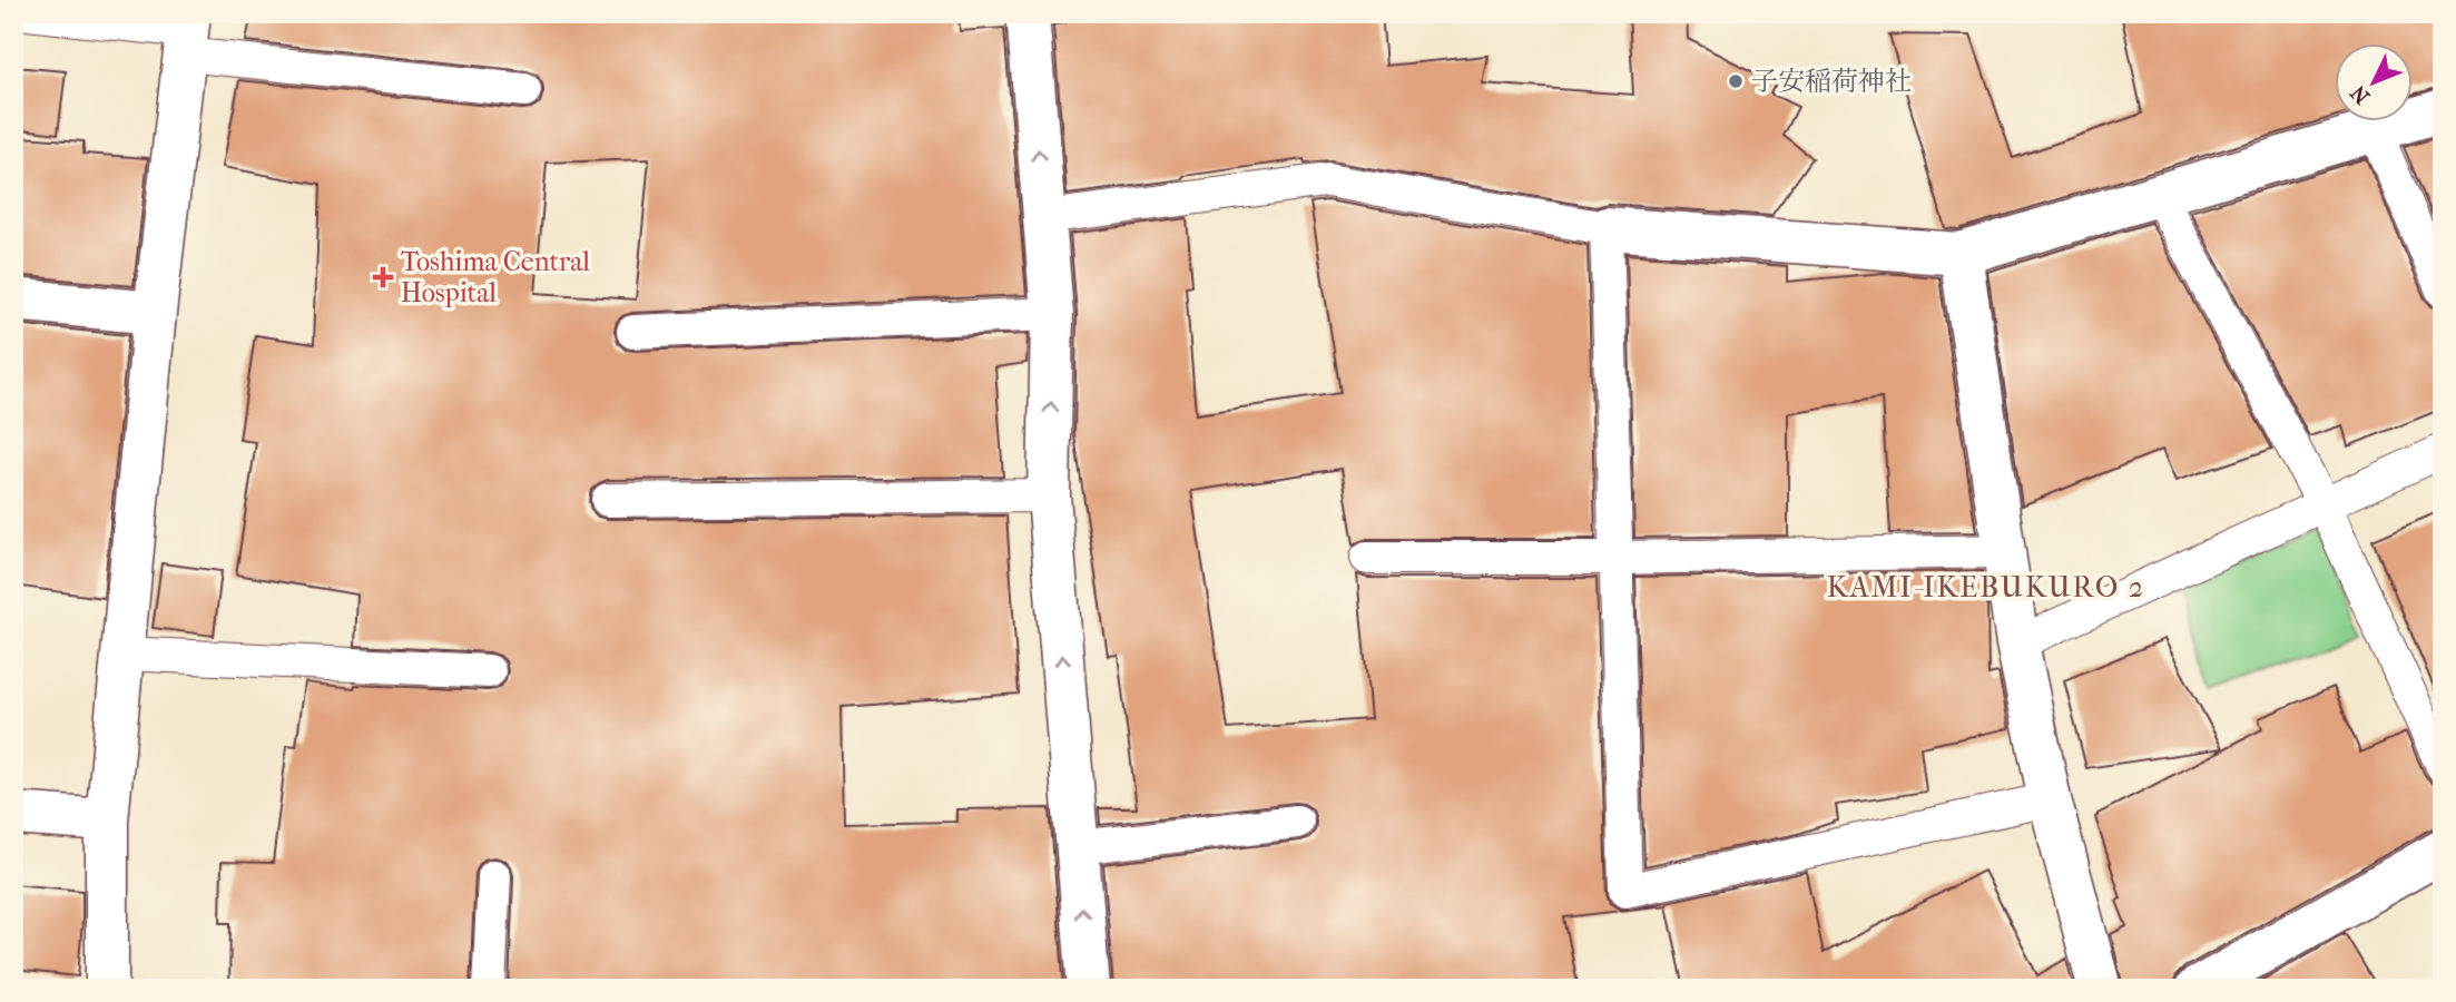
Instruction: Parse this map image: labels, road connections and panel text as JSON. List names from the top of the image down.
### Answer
{
  "districts": ["KAMI-IKEBUKURO 2"],
  "places": {
    "other": ["子安稲荷神社"],
    "health": ["Toshima Central Hospital"]
  },
  "north": "bottom left"
}
